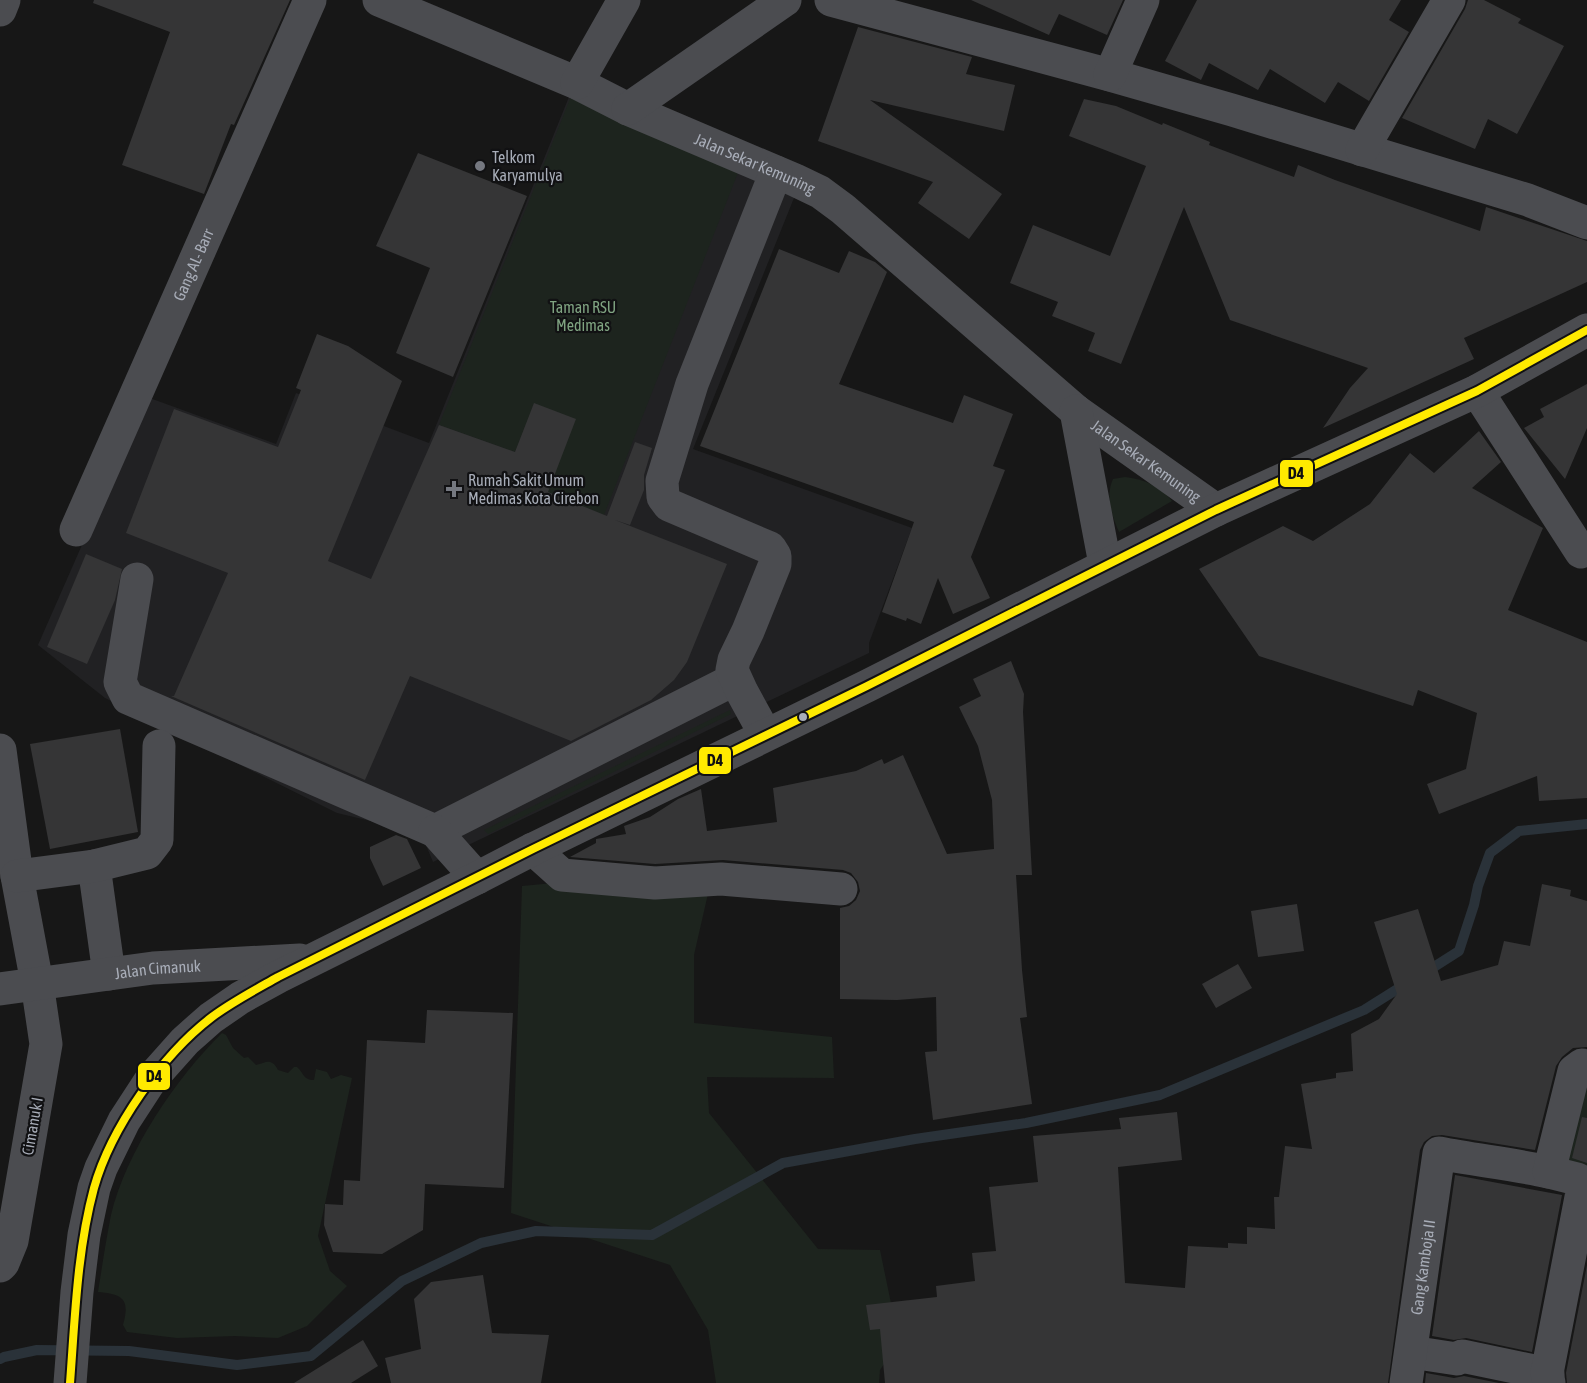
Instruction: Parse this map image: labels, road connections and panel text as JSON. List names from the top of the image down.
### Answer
{
  "streets": {
    "street": [
      "Jalan Sekar Kemuning",
      "Gang AL- Barr",
      "Jalan Cimanuk",
      "Cimanuk I",
      "Gang Kamboja II"
    ]
  },
  "crossings": [
    ["Jalan Cimanuk", "Cimanuk I"]
  ],
  "parks": ["Taman RSU Medimas"],
  "places": {
    "other": ["Telkom Karyamulya"],
    "health": ["Rumah Sakit Umum Medimas Kota Cirebon"]
  },
  "lines": ["transit line D4"]
}
